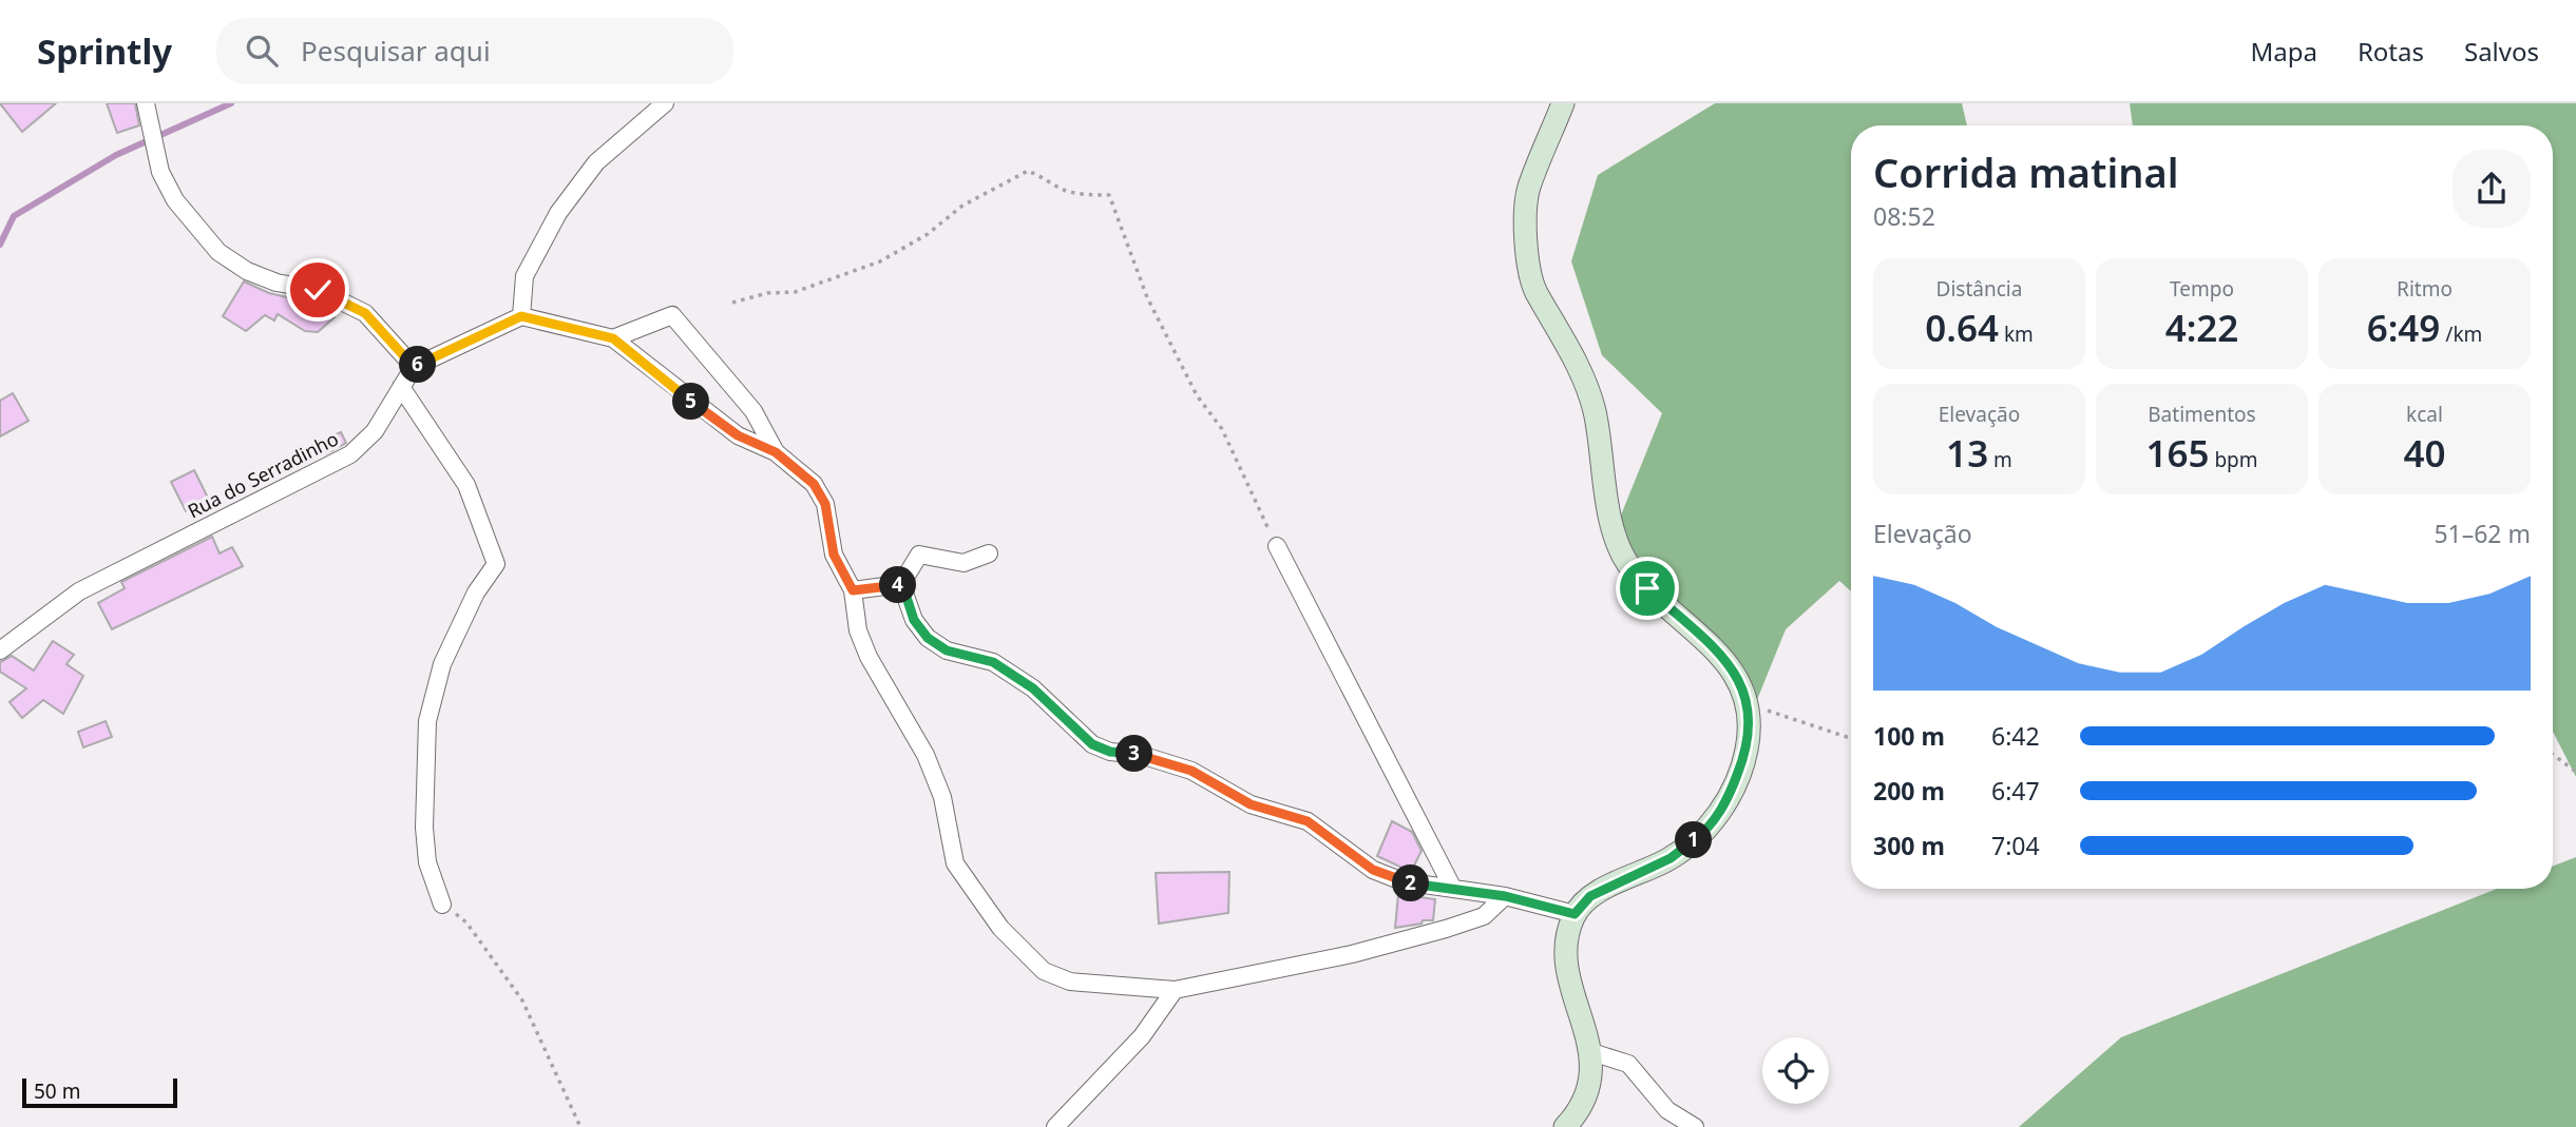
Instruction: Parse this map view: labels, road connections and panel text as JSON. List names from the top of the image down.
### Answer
{
  "streets": {
    "street": ["Rua do Serradinho"]
  },
  "scale_bar": "50 m",
  "page": {
    "header": "Sprintly",
    "search": "Pesquisar aqui",
    "nav": ["Mapa", "Rotas", "Salvos"],
    "heading": ["Corrida matinal", "08:52"],
    "stats": [
      ["Distância", "0.64 km"],
      ["Tempo", "4:22"],
      ["Ritmo", "6:49 /km"],
      ["Elevação", "13 m"],
      ["Batimentos", "165 bpm"],
      ["kcal", "40"]
    ],
    "pins": [
      "6",
      "5",
      "4",
      "3",
      "1",
      "2"
    ],
    "chart": ["Elevação", "51–62 m"],
    "list": [
      {
        "name": "100 m",
        "note": "6:42"
      },
      {
        "name": "200 m",
        "note": "6:47"
      },
      {
        "name": "300 m",
        "note": "7:04"
      }
    ],
    "scale": "50 m"
  }
}
